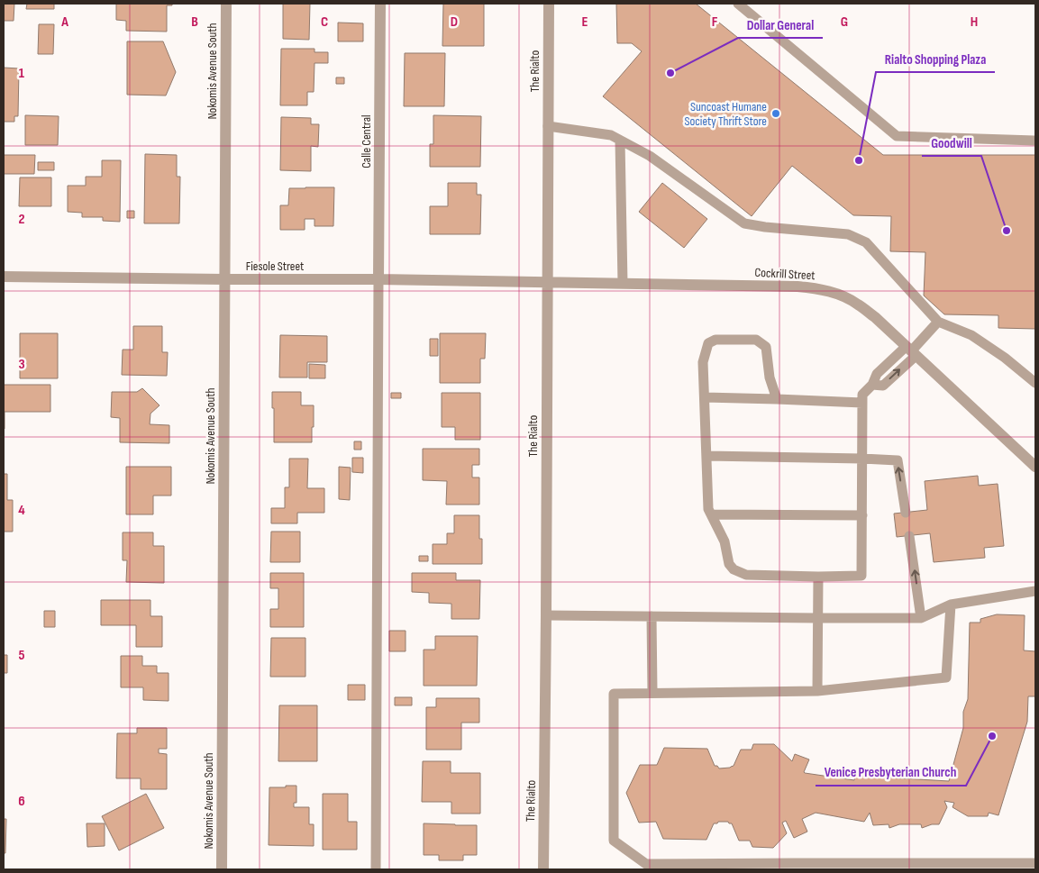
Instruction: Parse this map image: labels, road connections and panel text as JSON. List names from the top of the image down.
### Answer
{
  "streets": {
    "street": [
      "Nokomis Avenue South",
      "The Rialto",
      "Calle Central",
      "Fiesole Street",
      "Cockrill Street"
    ]
  },
  "crossings": [
    ["Nokomis Avenue South", "Fiesole Street"],
    ["The Rialto", "Fiesole Street"],
    ["The Rialto", "Cockrill Street"],
    ["Calle Central", "Fiesole Street"],
    ["Fiesole Street", "Cockrill Street"]
  ],
  "places": [
    "Dollar General",
    "Suncoast Humane Society Thrift Store",
    "Rialto Shopping Plaza",
    "Goodwill",
    "Venice Presbyterian Church"
  ],
  "grid": {
    "columns": [
      "A",
      "B",
      "C",
      "D",
      "E",
      "F",
      "G",
      "H"
    ],
    "rows": [
      "1",
      "2",
      "3",
      "4",
      "5",
      "6"
    ]
  }
}
